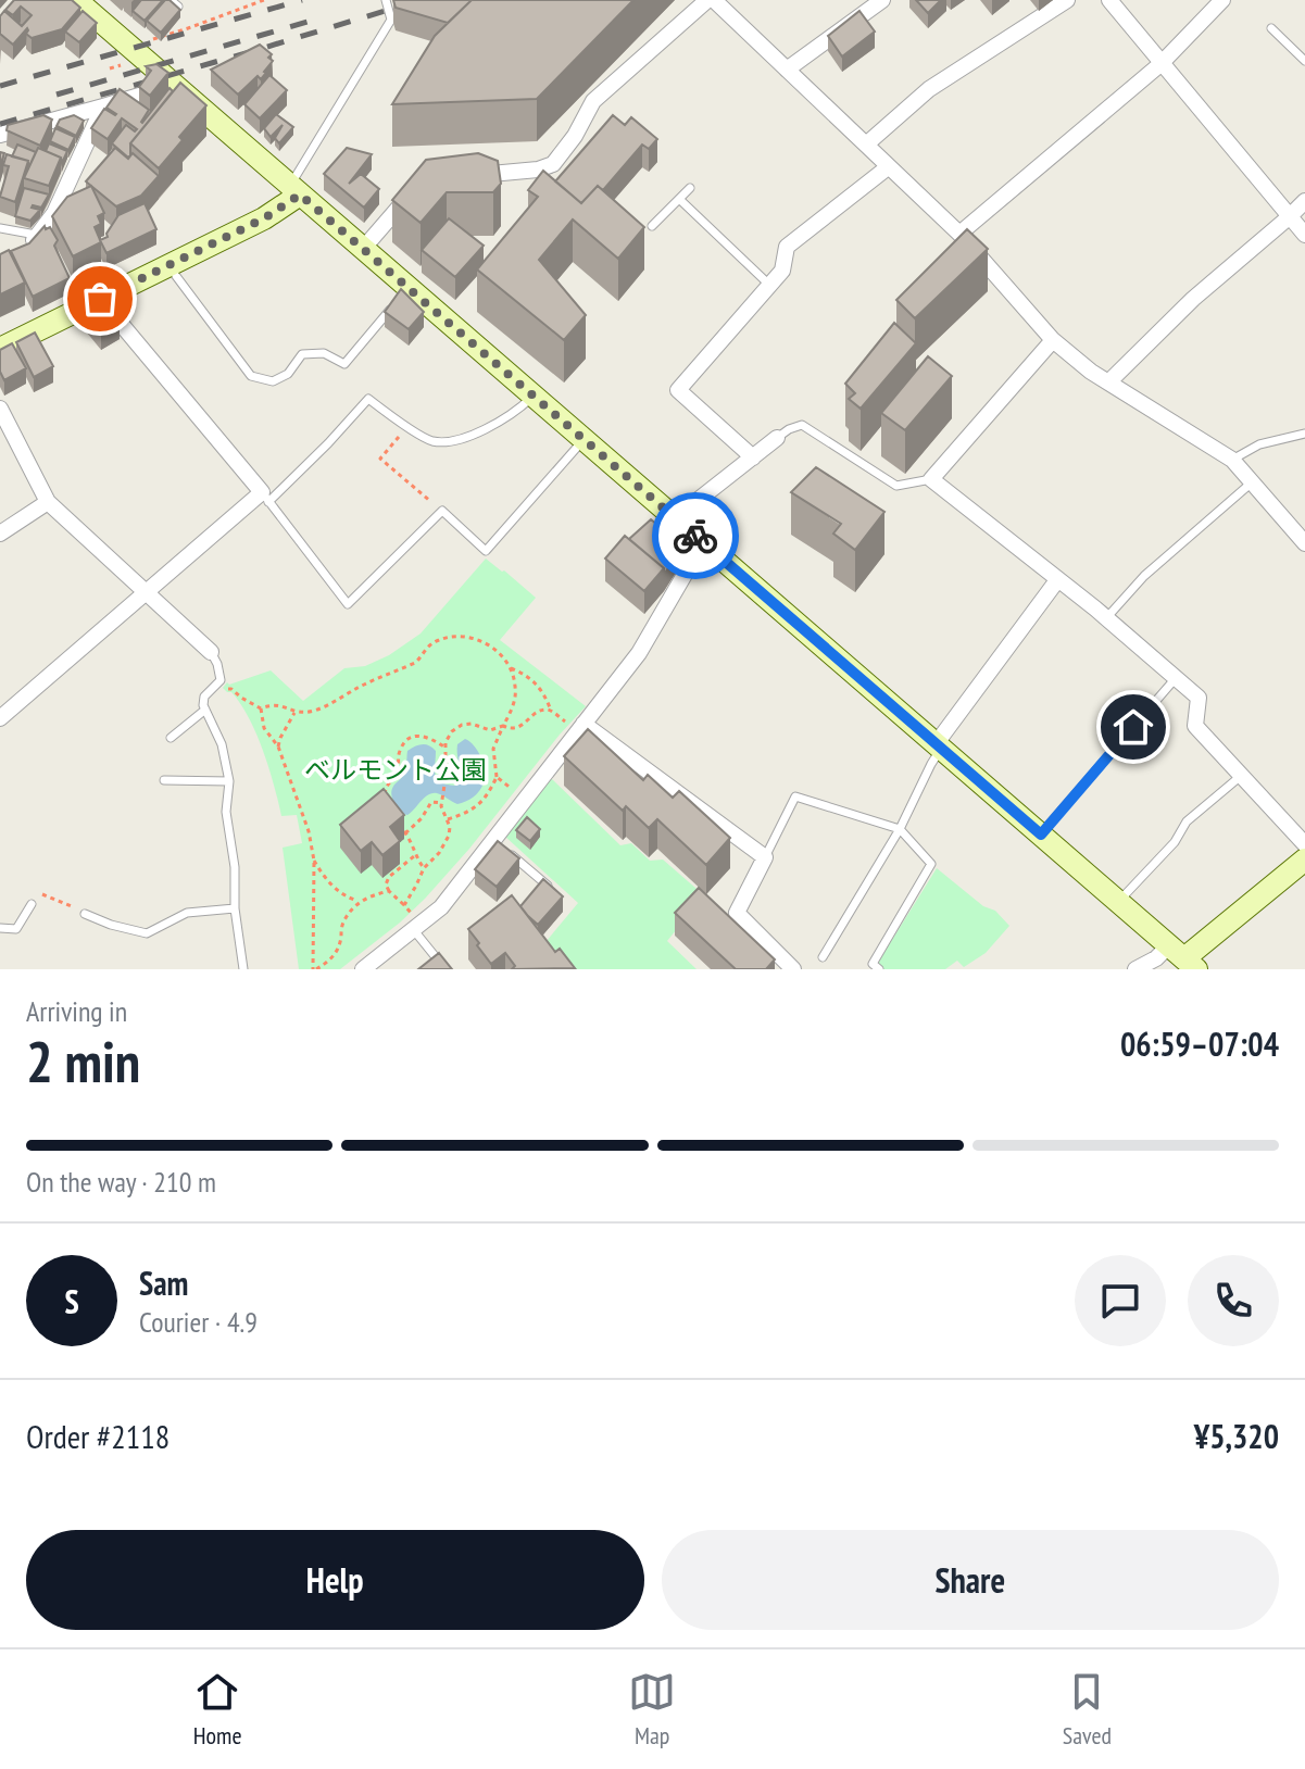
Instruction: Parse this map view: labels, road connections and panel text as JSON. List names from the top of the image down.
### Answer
{
  "parks": ["ベルモント公園"],
  "page": {
    "heading": ["2 min", "Arriving in", "06:59–07:04"],
    "panel": [
      "Sam",
      "Courier · 4.9",
      "Order #2118",
      "¥5,320"
    ],
    "bar": "On the way · 210 m",
    "round": "S",
    "buttons": ["Help", "Share"],
    "tabs": ["Home", "Map", "Saved"]
  }
}
